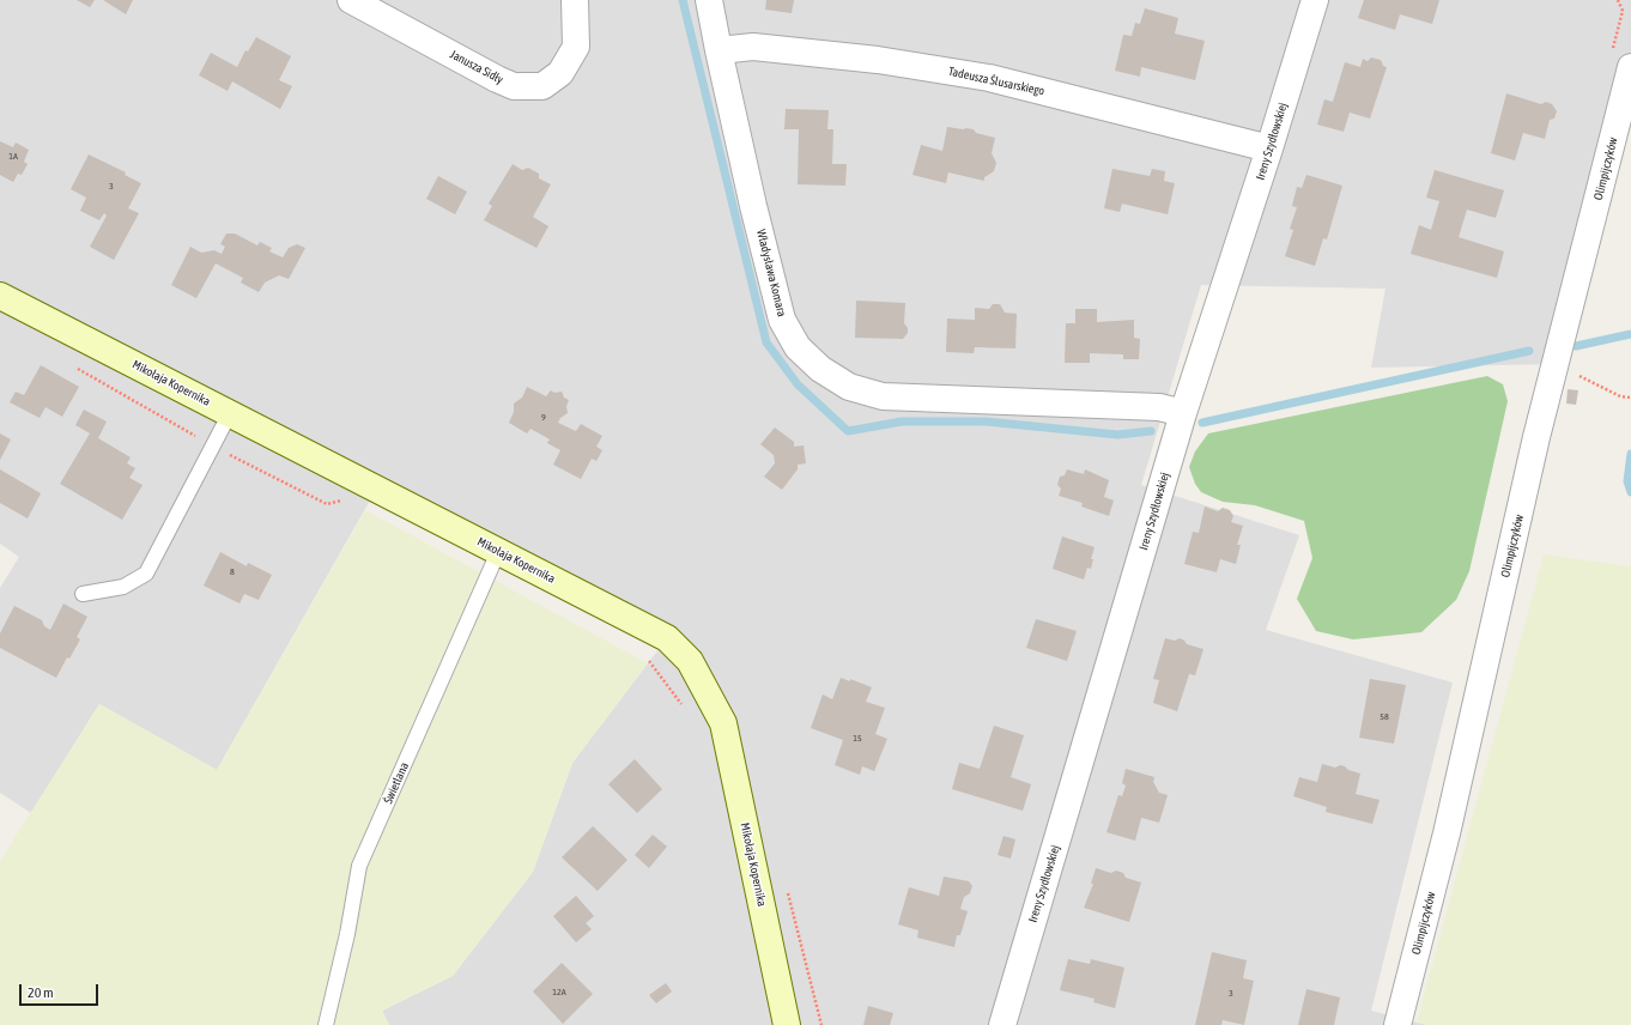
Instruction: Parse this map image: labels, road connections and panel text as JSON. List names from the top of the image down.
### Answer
{
  "streets": {
    "street": [
      "Janusza Sidły",
      "Tadeusza Ślusarskiego",
      "Ireny Szydłowskiej",
      "Olimpijczyków",
      "Władysława Komara",
      "Mikołaja Kopernika"
    ],
    "lane": ["Świetlana"]
  },
  "crossings": [
    ["Tadeusza Ślusarskiego", "Ireny Szydłowskiej"],
    ["Tadeusza Ślusarskiego", "Władysława Komara"],
    ["Ireny Szydłowskiej", "Władysława Komara"],
    ["Mikołaja Kopernika", "Świetlana"]
  ],
  "house_numbers": [
    "1A",
    "3",
    "9",
    "8",
    "58",
    "15",
    "12A",
    "3"
  ],
  "scale_bar": "20 m"
}
